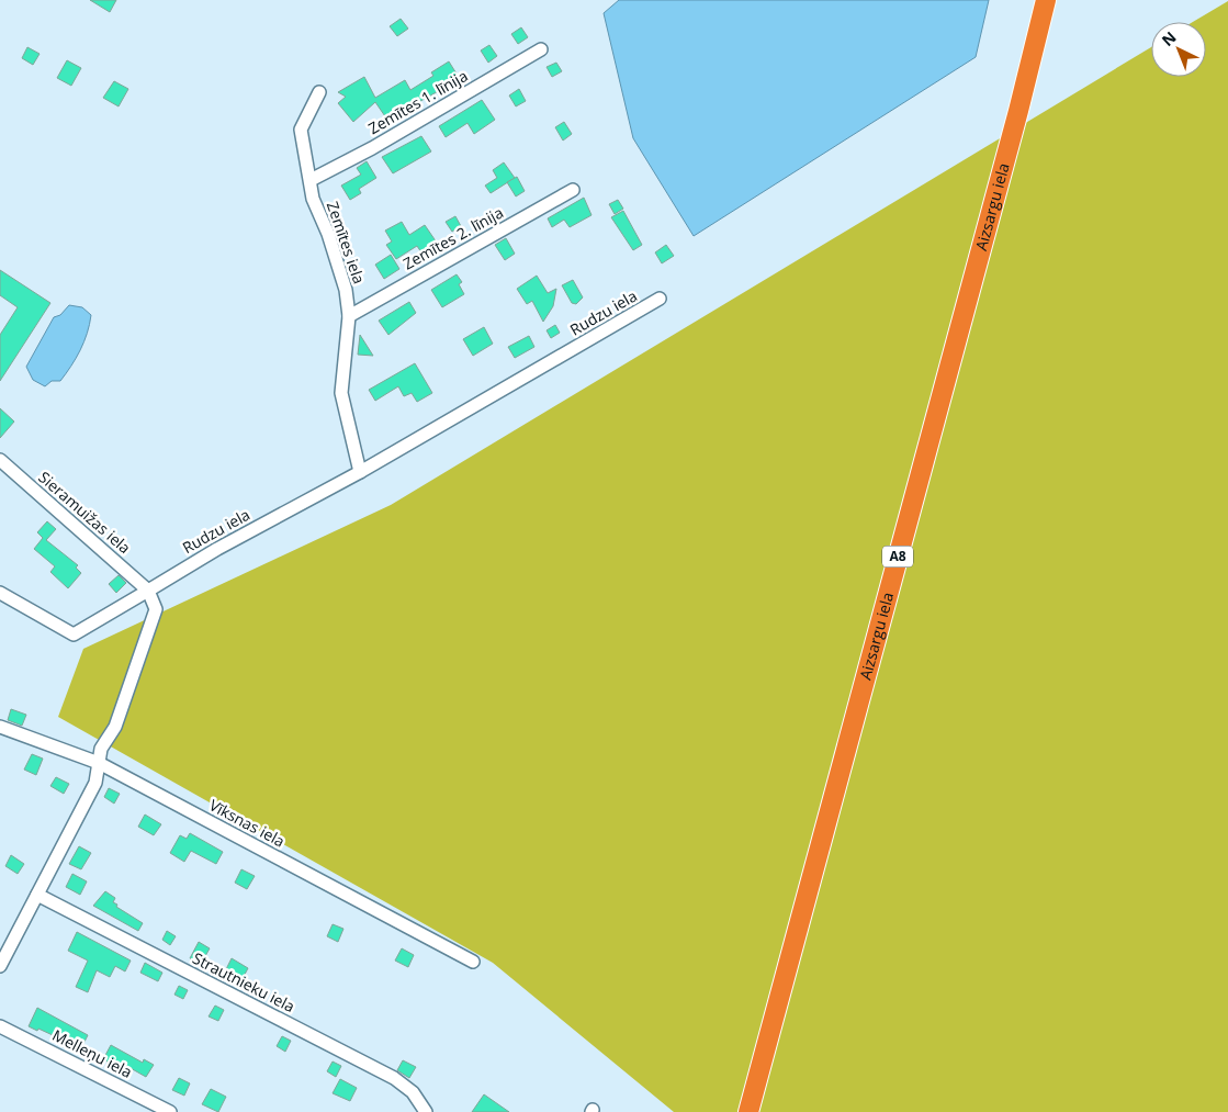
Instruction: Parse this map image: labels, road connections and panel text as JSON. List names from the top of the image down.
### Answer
{
  "streets": {
    "highway": ["Aizsargu iela", "A8"],
    "street": [
      "Zemītes 1. līnija",
      "Zemītes 2. līnija",
      "Zemītes iela",
      "Rudzu iela",
      "Sieramuižas iela",
      "Vīksnas iela",
      "Strautnieku iela",
      "Melleņu iela"
    ]
  },
  "crossings": [
    ["Zemītes 1. līnija", "Zemītes iela"],
    ["Zemītes 2. līnija", "Zemītes iela"],
    ["Zemītes iela", "Rudzu iela"],
    ["Rudzu iela", "Sieramuižas iela"]
  ],
  "north": "top left"
}
